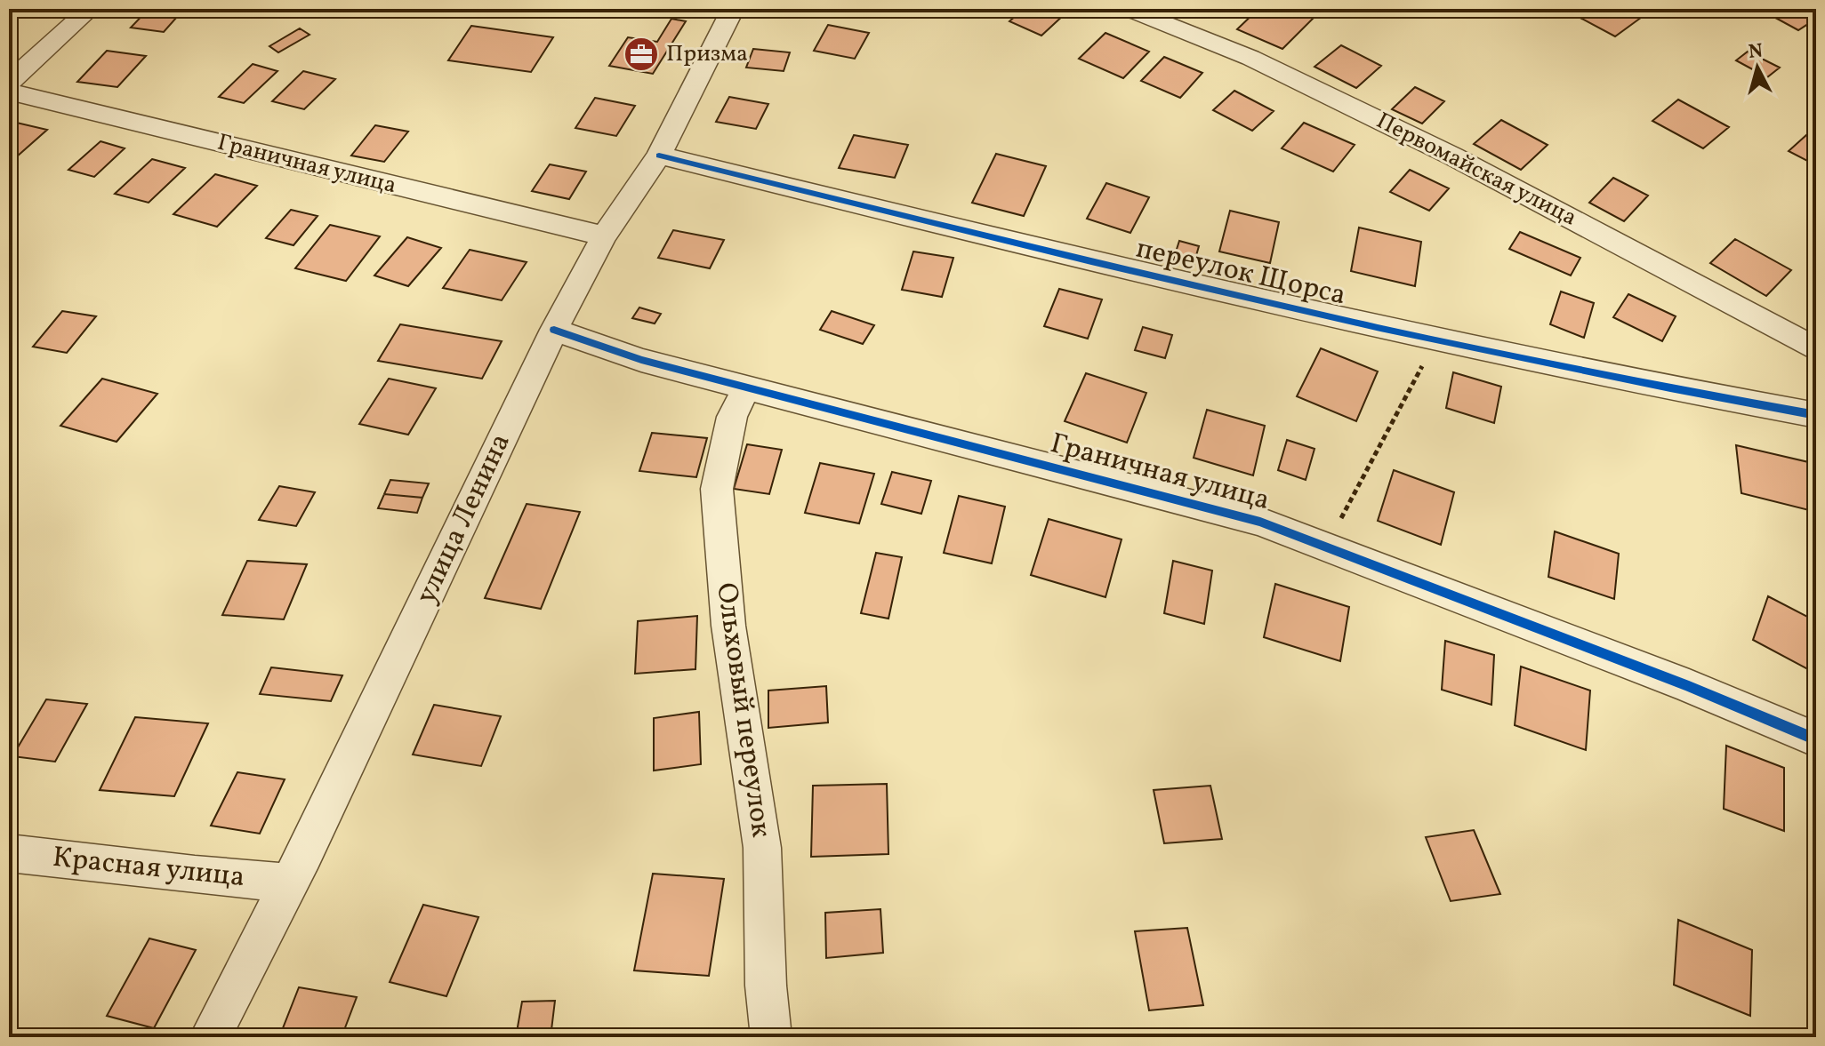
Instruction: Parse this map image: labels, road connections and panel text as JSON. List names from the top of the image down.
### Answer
{
  "streets": {
    "street": [
      "Граничная улица",
      "Первомайская улица",
      "переулок Щорса",
      "улица Ленина",
      "Ольховый переулок",
      "Красная улица"
    ]
  },
  "crossings": [
    ["Граничная улица", "улица Ленина"],
    ["Граничная улица", "Ольховый переулок"],
    ["переулок Щорса", "улица Ленина"],
    ["улица Ленина", "Красная улица"]
  ],
  "places": {
    "office": ["Призма"]
  },
  "north": "top"
}
